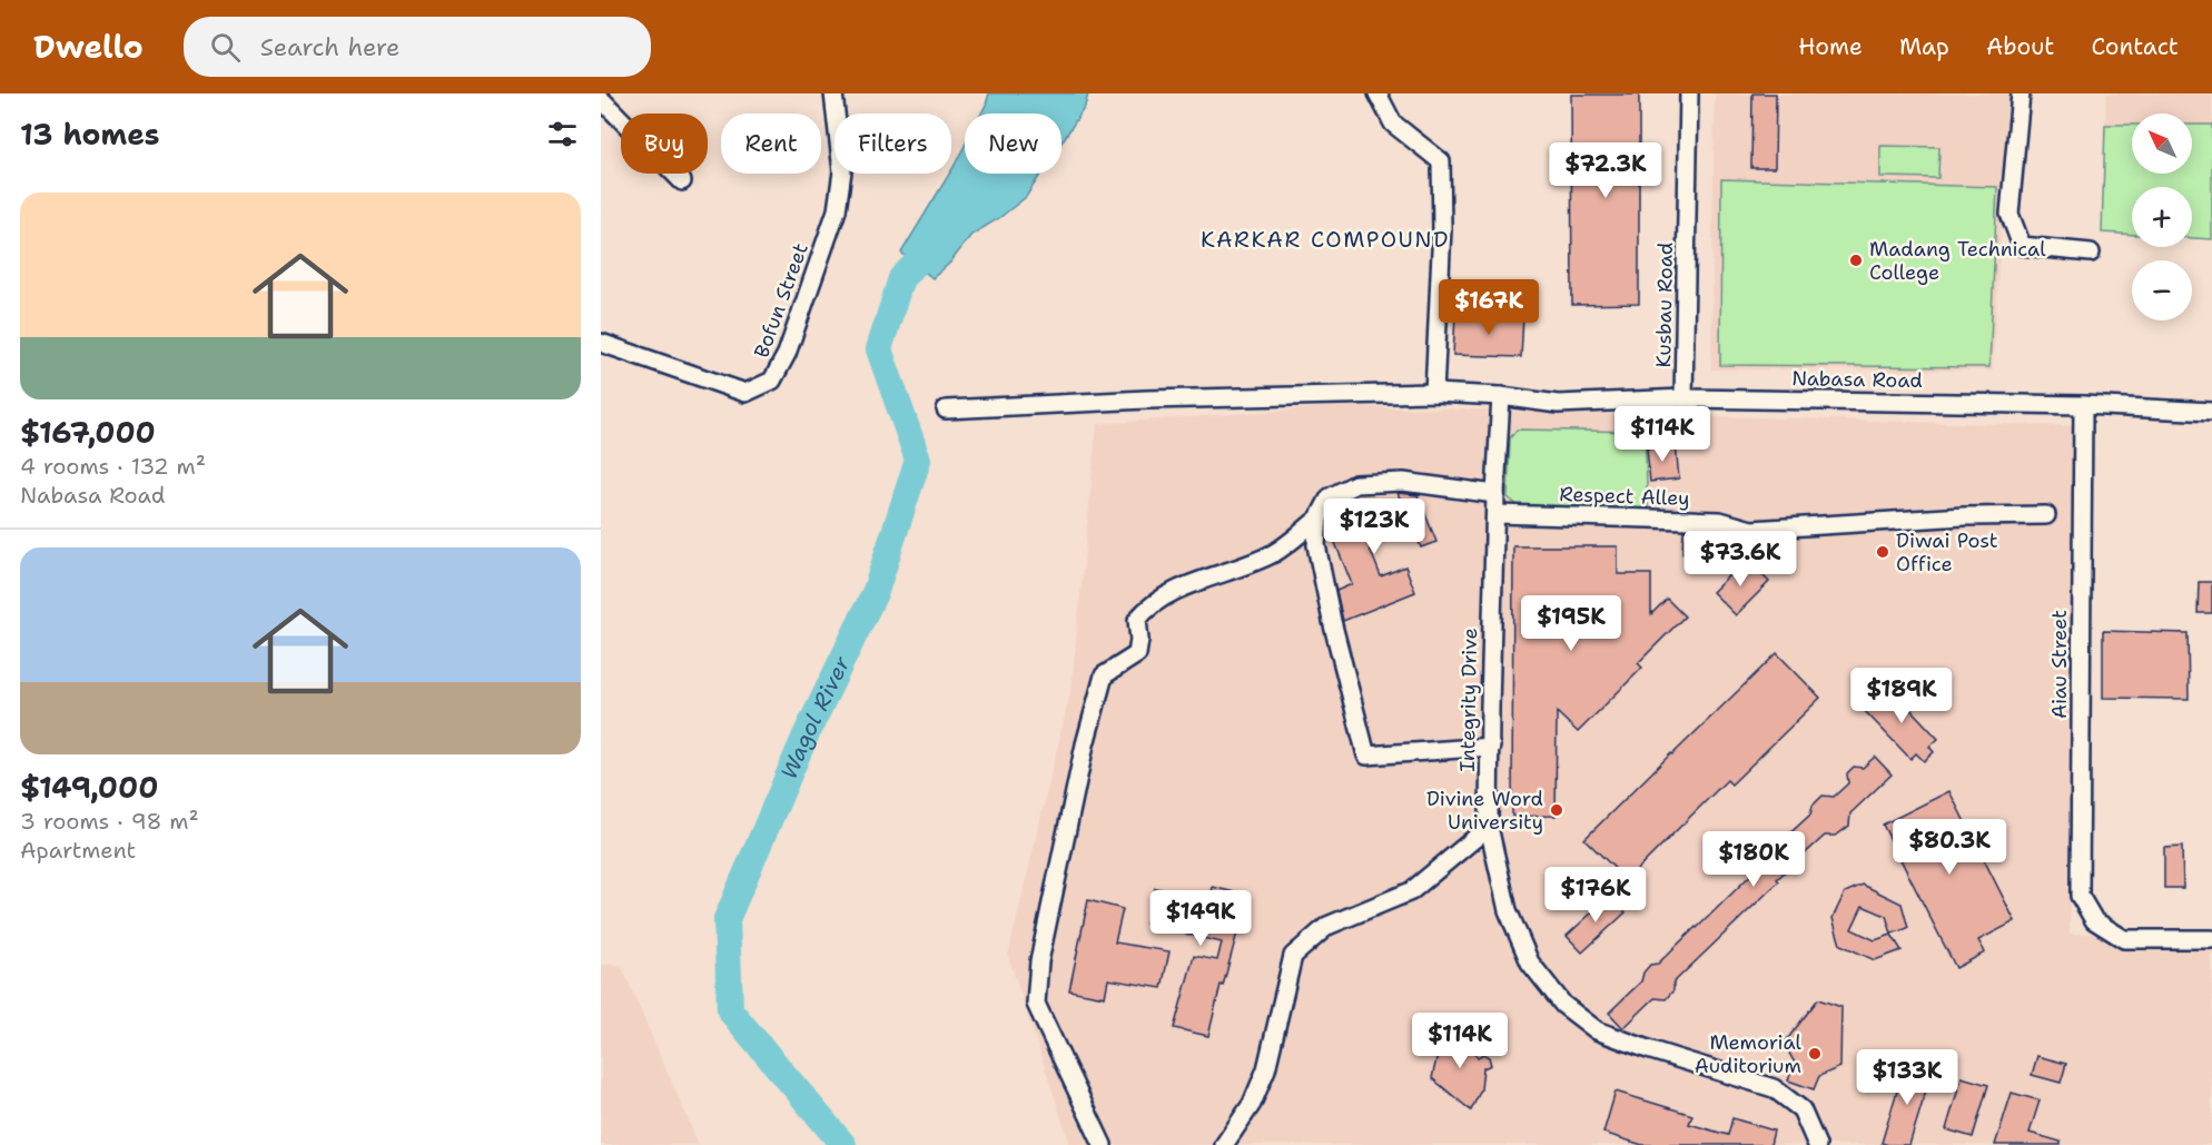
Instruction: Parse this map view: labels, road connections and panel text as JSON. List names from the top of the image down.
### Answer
{
  "streets": {
    "street": [
      "Bofun Street",
      "Kusbau Road",
      "Nabasa Road",
      "Respect Alley",
      "Aiau Street",
      "Integrity Drive"
    ]
  },
  "crossings": [
    ["Kusbau Road", "Nabasa Road"],
    ["Nabasa Road", "Aiau Street"],
    ["Nabasa Road", "Integrity Drive"],
    ["Respect Alley", "Integrity Drive"]
  ],
  "districts": ["KARKAR COMPOUND"],
  "water": ["Wagol River"],
  "places": [
    "Madang Technical College",
    "Diwai Post Office",
    "Divine Word University",
    "Memorial Auditorium"
  ],
  "north": "top left",
  "page": {
    "header": "Dwello",
    "search": "Search here",
    "nav": [
      "Home",
      "Map",
      "About",
      "Contact"
    ],
    "heading": "13 homes",
    "map_buttons": ["+", "−"],
    "chip": [
      "Buy",
      "Rent",
      "Filters",
      "New"
    ],
    "price": [
      "$72.3K",
      "$167K",
      "$114K",
      "$123K",
      "$73.6K",
      "$195K",
      "$189K",
      "$80.3K",
      "$180K",
      "$176K",
      "$149K",
      "$114K",
      "$133K"
    ],
    "list": [
      {
        "name": "$167,000",
        "note": "4 rooms · 132 m² · Nabasa Road"
      },
      {
        "name": "$149,000",
        "note": "3 rooms · 98 m² · Apartment"
      }
    ]
  }
}
